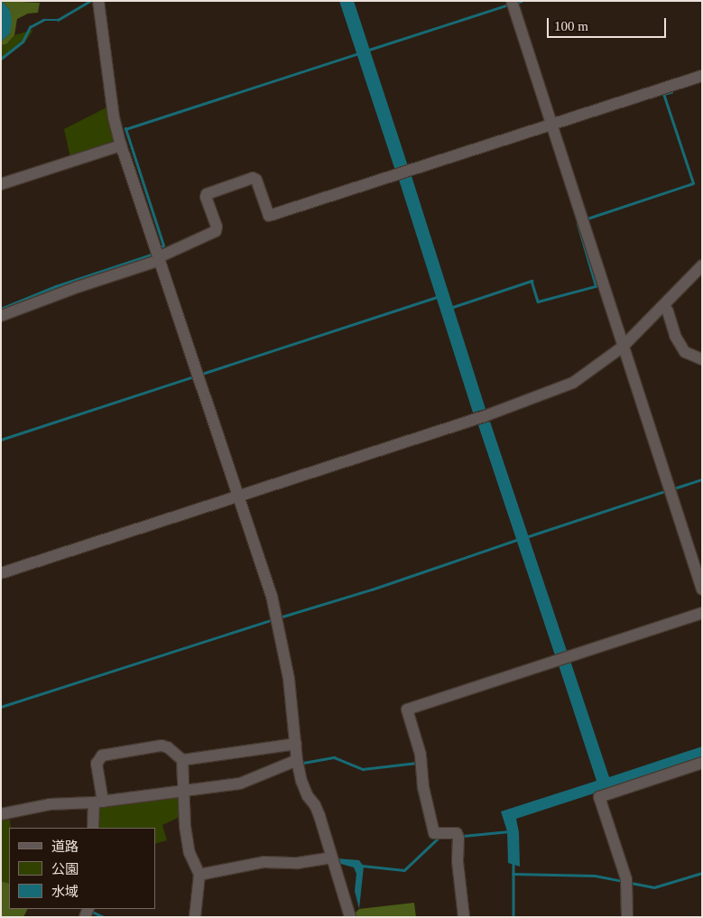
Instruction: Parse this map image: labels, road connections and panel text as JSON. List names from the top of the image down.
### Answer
{
  "legend": ["道路", "公園", "水域"],
  "scale_bar": "100 m"
}
